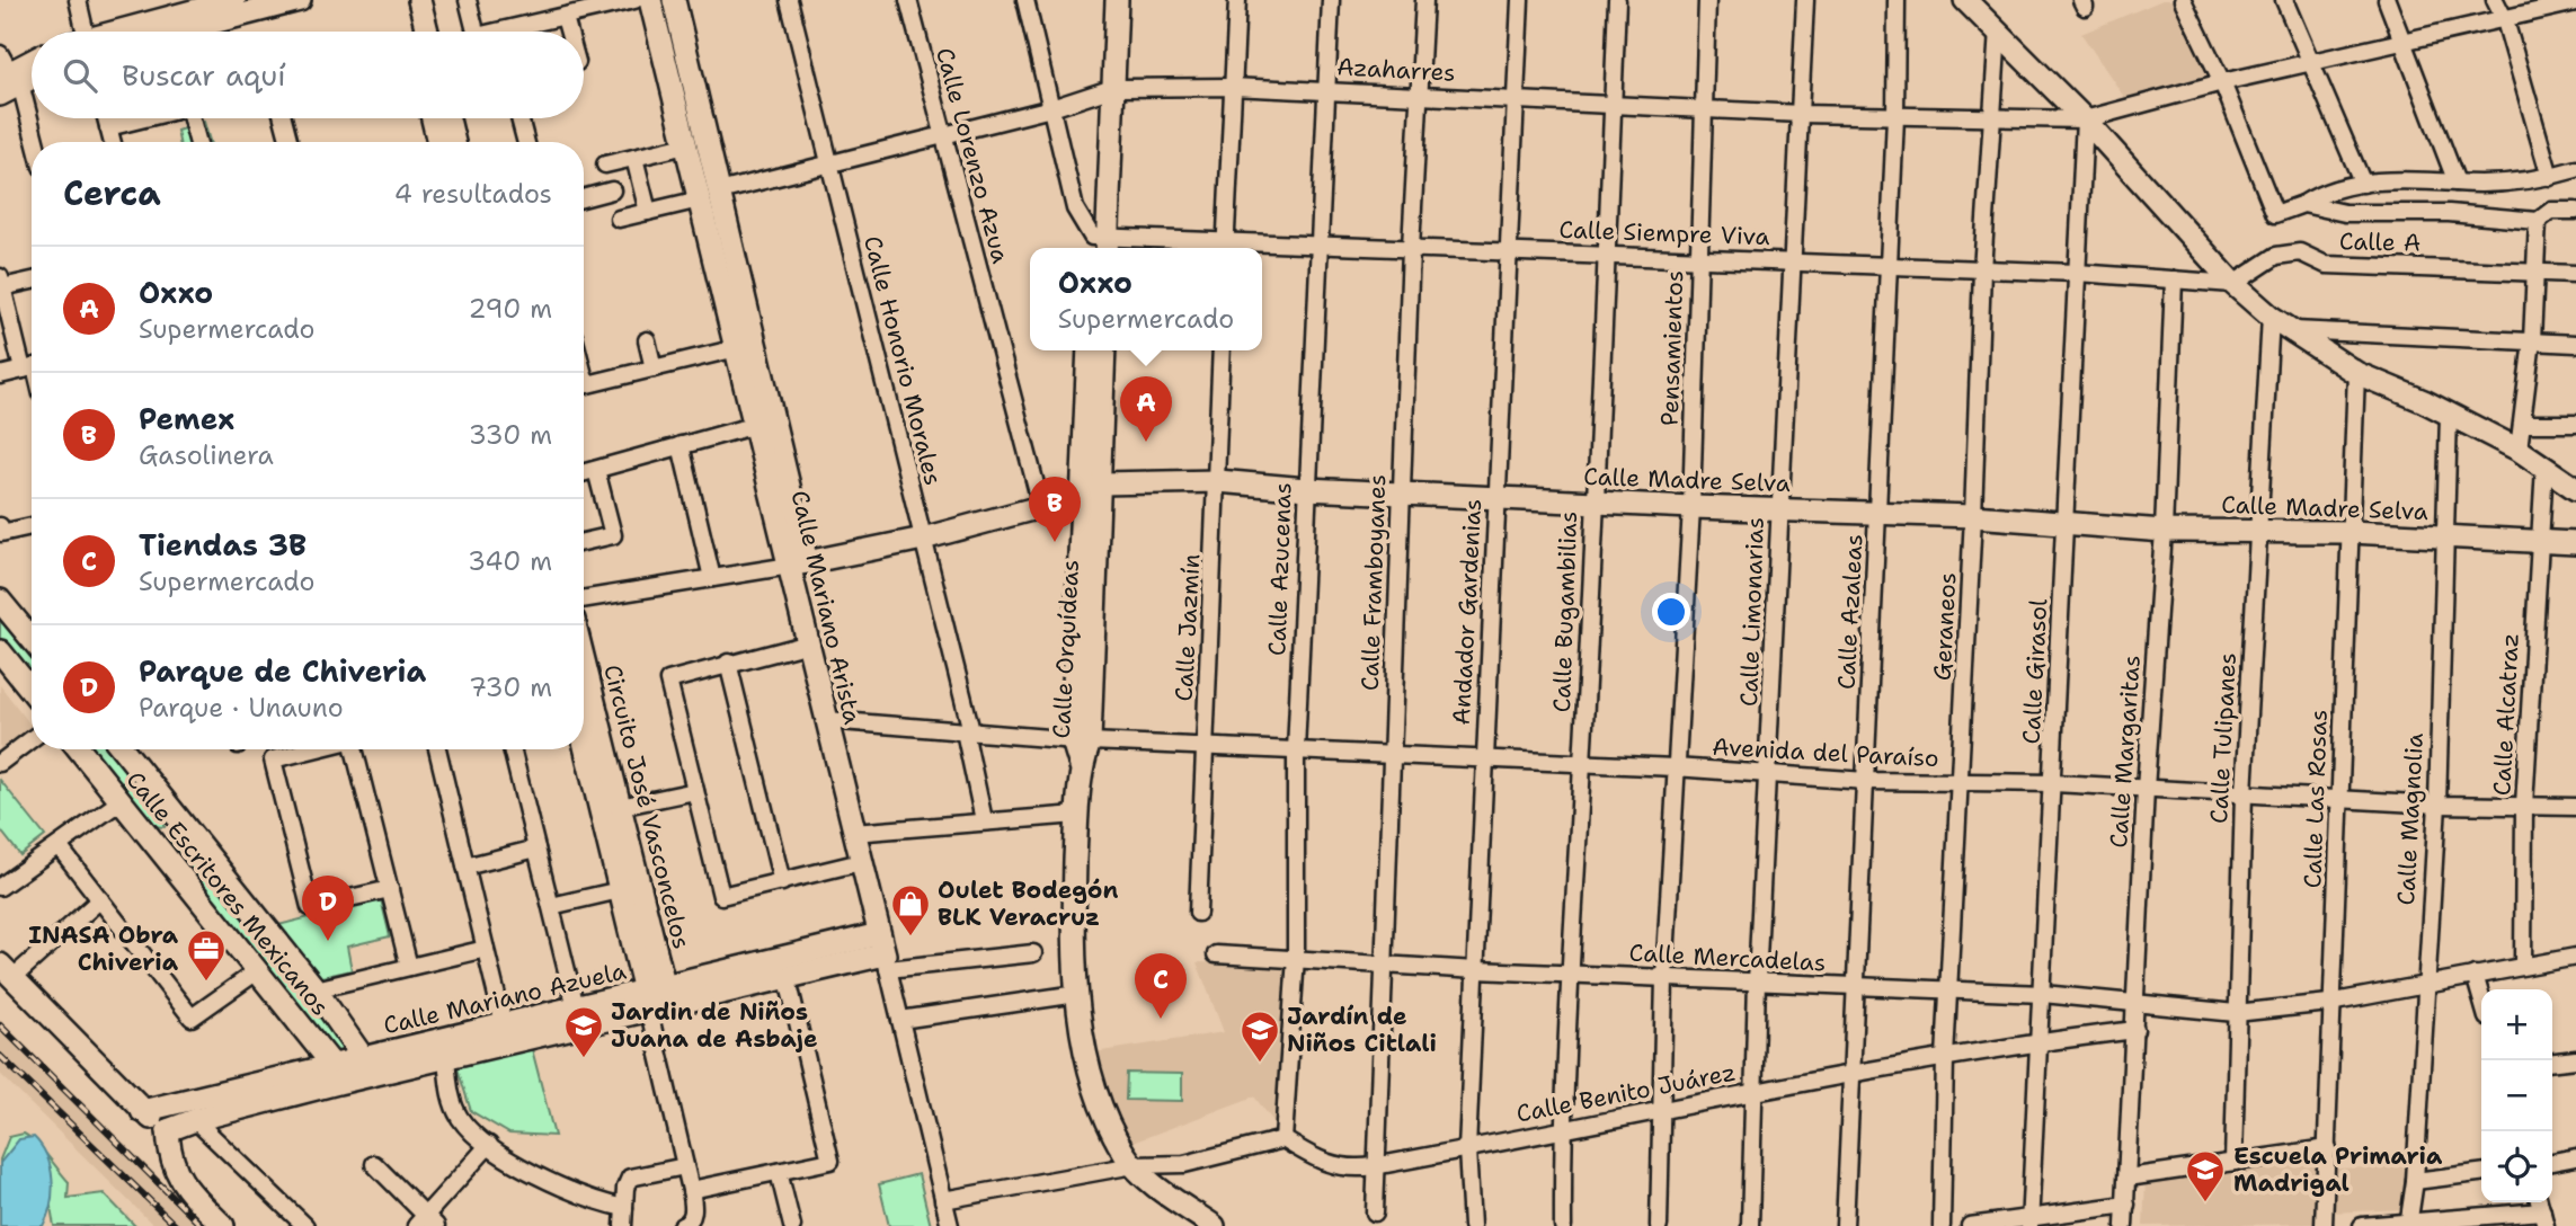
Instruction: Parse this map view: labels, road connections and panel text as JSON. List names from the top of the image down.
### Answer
{
  "streets": {
    "street": [
      "Azaharres",
      "Calle Lorenzo Azua",
      "Calle Siempre Viva",
      "Calle A",
      "Pensamientos",
      "Calle Honorio Morales",
      "Calle Madre Selva",
      "Calle Azucenas",
      "Calle Framboyanes",
      "Calle Mariano Arista",
      "Andador Gardenias",
      "Calle Bugambilias",
      "Calle Limonarias",
      "Calle Azaleas",
      "Geraneos",
      "Calle Jazmín",
      "Calle Orquídeas",
      "Calle Girasol",
      "Calle Alcatraz",
      "Calle Tulipanes",
      "Calle Margaritas",
      "Avenida del Paraíso",
      "Calle Las Rosas",
      "Circuito José Vasconcelos",
      "Calle Magnolia",
      "Calle Escritores Mexicanos",
      "Calle Mercadelas",
      "Calle Mariano Azuela",
      "Calle Benito Juárez"
    ]
  },
  "crossings": [
    ["Azaharres", "Calle Lorenzo Azua"],
    ["Azaharres", "Pensamientos"],
    ["Azaharres", "Calle Honorio Morales"],
    ["Azaharres", "Calle Azucenas"],
    ["Azaharres", "Calle Framboyanes"],
    ["Azaharres", "Calle Mariano Arista"],
    ["Azaharres", "Andador Gardenias"],
    ["Azaharres", "Calle Bugambilias"],
    ["Azaharres", "Calle Limonarias"],
    ["Azaharres", "Calle Azaleas"],
    ["Azaharres", "Geraneos"],
    ["Azaharres", "Calle Girasol"],
    ["Calle Siempre Viva", "Calle A"],
    ["Calle Siempre Viva", "Pensamientos"],
    ["Calle Siempre Viva", "Calle Azucenas"],
    ["Calle Siempre Viva", "Calle Framboyanes"],
    ["Calle Siempre Viva", "Andador Gardenias"],
    ["Calle Siempre Viva", "Calle Bugambilias"],
    ["Calle Siempre Viva", "Calle Limonarias"],
    ["Calle Siempre Viva", "Calle Azaleas"],
    ["Calle Siempre Viva", "Geraneos"],
    ["Calle Siempre Viva", "Calle Girasol"],
    ["Calle Siempre Viva", "Calle Margaritas"],
    ["Pensamientos", "Calle Madre Selva"],
    ["Pensamientos", "Avenida del Paraíso"],
    ["Calle Honorio Morales", "Avenida del Paraíso"],
    ["Calle Madre Selva", "Calle Azucenas"],
    ["Calle Madre Selva", "Calle Framboyanes"],
    ["Calle Madre Selva", "Andador Gardenias"],
    ["Calle Madre Selva", "Calle Bugambilias"],
    ["Calle Madre Selva", "Calle Limonarias"],
    ["Calle Madre Selva", "Calle Azaleas"],
    ["Calle Madre Selva", "Geraneos"],
    ["Calle Madre Selva", "Calle Jazmín"],
    ["Calle Madre Selva", "Calle Orquídeas"],
    ["Calle Madre Selva", "Calle Girasol"],
    ["Calle Madre Selva", "Calle Alcatraz"],
    ["Calle Madre Selva", "Calle Tulipanes"],
    ["Calle Madre Selva", "Calle Margaritas"],
    ["Calle Madre Selva", "Calle Las Rosas"],
    ["Calle Madre Selva", "Calle Magnolia"],
    ["Calle Azucenas", "Avenida del Paraíso"],
    ["Calle Azucenas", "Calle Mercadelas"],
    ["Calle Azucenas", "Calle Benito Juárez"],
    ["Calle Framboyanes", "Avenida del Paraíso"],
    ["Calle Framboyanes", "Calle Mercadelas"],
    ["Calle Framboyanes", "Calle Benito Juárez"],
    ["Calle Mariano Arista", "Avenida del Paraíso"],
    ["Calle Mariano Arista", "Calle Mariano Azuela"],
    ["Andador Gardenias", "Avenida del Paraíso"],
    ["Andador Gardenias", "Calle Mercadelas"],
    ["Andador Gardenias", "Calle Benito Juárez"],
    ["Calle Bugambilias", "Avenida del Paraíso"],
    ["Calle Bugambilias", "Calle Mercadelas"],
    ["Calle Bugambilias", "Calle Benito Juárez"],
    ["Calle Limonarias", "Avenida del Paraíso"],
    ["Calle Limonarias", "Calle Mercadelas"],
    ["Calle Limonarias", "Calle Benito Juárez"],
    ["Calle Azaleas", "Avenida del Paraíso"],
    ["Calle Azaleas", "Calle Mercadelas"],
    ["Calle Azaleas", "Calle Benito Juárez"],
    ["Geraneos", "Avenida del Paraíso"],
    ["Geraneos", "Calle Mercadelas"],
    ["Geraneos", "Calle Benito Juárez"],
    ["Calle Jazmín", "Avenida del Paraíso"],
    ["Calle Orquídeas", "Avenida del Paraíso"],
    ["Calle Girasol", "Avenida del Paraíso"],
    ["Calle Girasol", "Calle Mercadelas"],
    ["Calle Girasol", "Calle Benito Juárez"],
    ["Calle Alcatraz", "Avenida del Paraíso"],
    ["Calle Tulipanes", "Avenida del Paraíso"],
    ["Calle Tulipanes", "Calle Mercadelas"],
    ["Calle Margaritas", "Avenida del Paraíso"],
    ["Calle Margaritas", "Calle Mercadelas"],
    ["Calle Margaritas", "Calle Benito Juárez"],
    ["Avenida del Paraíso", "Calle Las Rosas"],
    ["Avenida del Paraíso", "Calle Magnolia"],
    ["Calle Las Rosas", "Calle Mercadelas"],
    ["Circuito José Vasconcelos", "Calle Mariano Azuela"],
    ["Calle Magnolia", "Calle Mercadelas"],
    ["Calle Escritores Mexicanos", "Calle Mariano Azuela"]
  ],
  "places": {
    "shop": ["Oulet Bodegón BLK Veracruz"],
    "office": ["INASA Obra Chiveria"],
    "school or university": ["Jardin de Niños Juana de Asbaje", "Jardín de Niños Citlali", "Escuela Primaria Madrigal"]
  },
  "page": {
    "search": "Buscar aquí",
    "heading": ["Cerca", "4 resultados"],
    "list": [
      {
        "mark": "A",
        "name": "Oxxo",
        "note": "Supermercado",
        "value": "290 m"
      },
      {
        "mark": "B",
        "name": "Pemex",
        "note": "Gasolinera",
        "value": "330 m"
      },
      {
        "mark": "C",
        "name": "Tiendas 3B",
        "note": "Supermercado",
        "value": "340 m"
      },
      {
        "mark": "D",
        "name": "Parque de Chiveria",
        "note": "Parque · Unauno",
        "value": "730 m"
      }
    ],
    "popup": ["Oxxo", "Supermercado"],
    "pins": [
      "A",
      "B",
      "D",
      "C"
    ],
    "map_buttons": ["+", "−"]
  }
}
